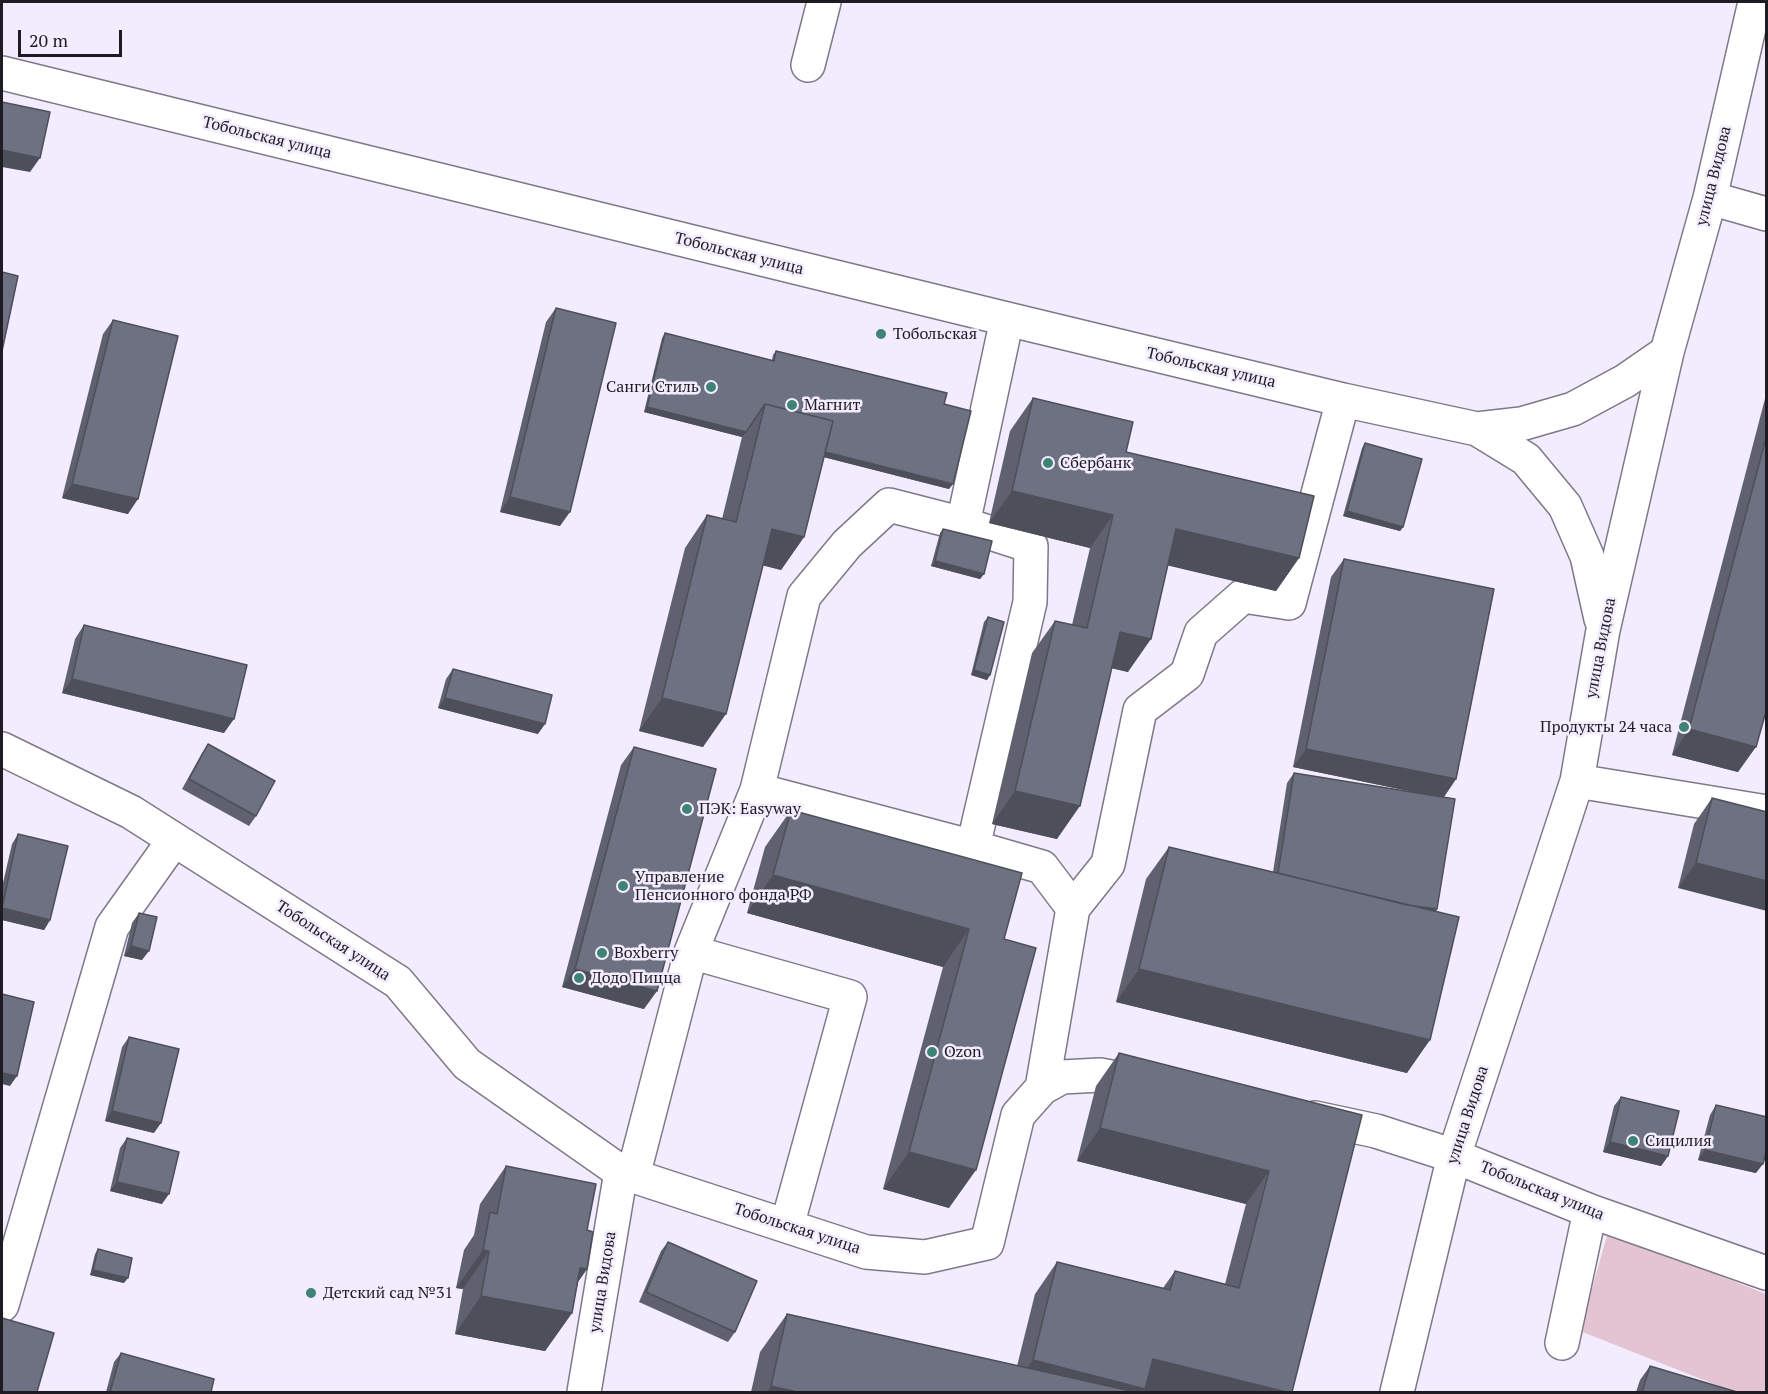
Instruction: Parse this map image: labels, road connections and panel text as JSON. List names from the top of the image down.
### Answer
{
  "streets": {
    "street": ["Тобольская улица", "улица Видова"]
  },
  "crossings": [
    ["Тобольская улица", "улица Видова"]
  ],
  "places": [
    "Тобольская",
    "Санги Стиль",
    "Магнит",
    "Сбербанк",
    "Продукты 24 часа",
    "ПЭК: Easyway",
    "Управление Пенсионного фонда РФ",
    "Boxberry",
    "Додо Пицца",
    "Ozon",
    "Сицилия",
    "Детский сад №31"
  ],
  "scale_bar": "20 m"
}
